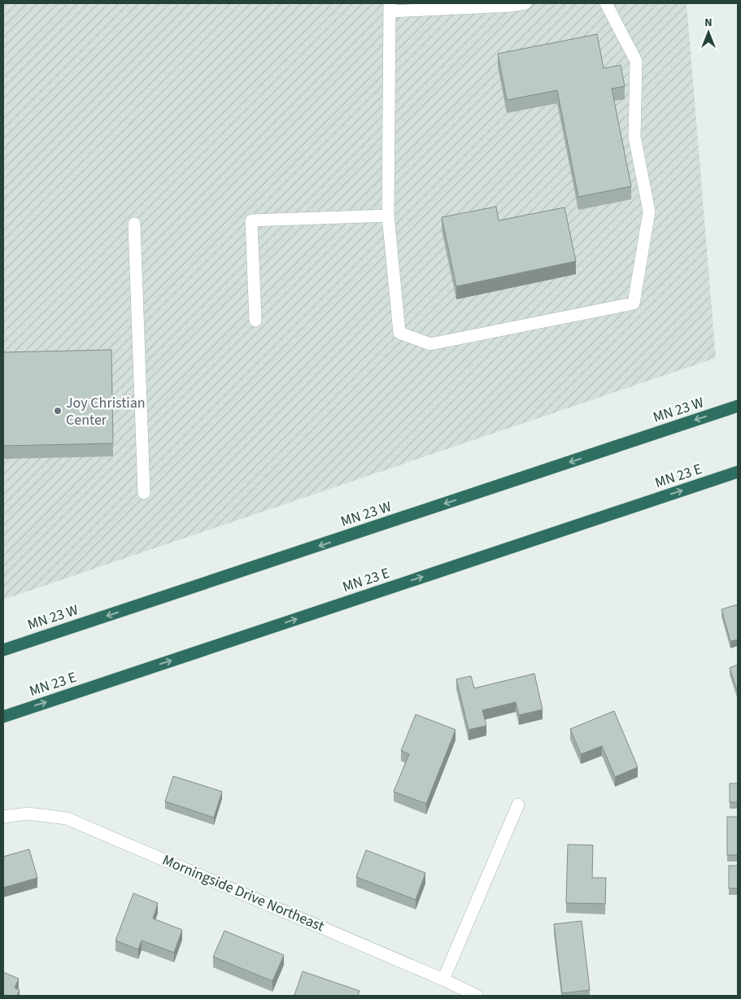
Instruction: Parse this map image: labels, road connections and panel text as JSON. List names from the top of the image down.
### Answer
{
  "streets": {
    "highway": ["MN 23 W", "MN 23 E"],
    "street": ["Morningside Drive Northeast"]
  },
  "one_way": ["MN 23 W", "MN 23 E"],
  "places": ["Joy Christian Center"],
  "north": "top"
}
